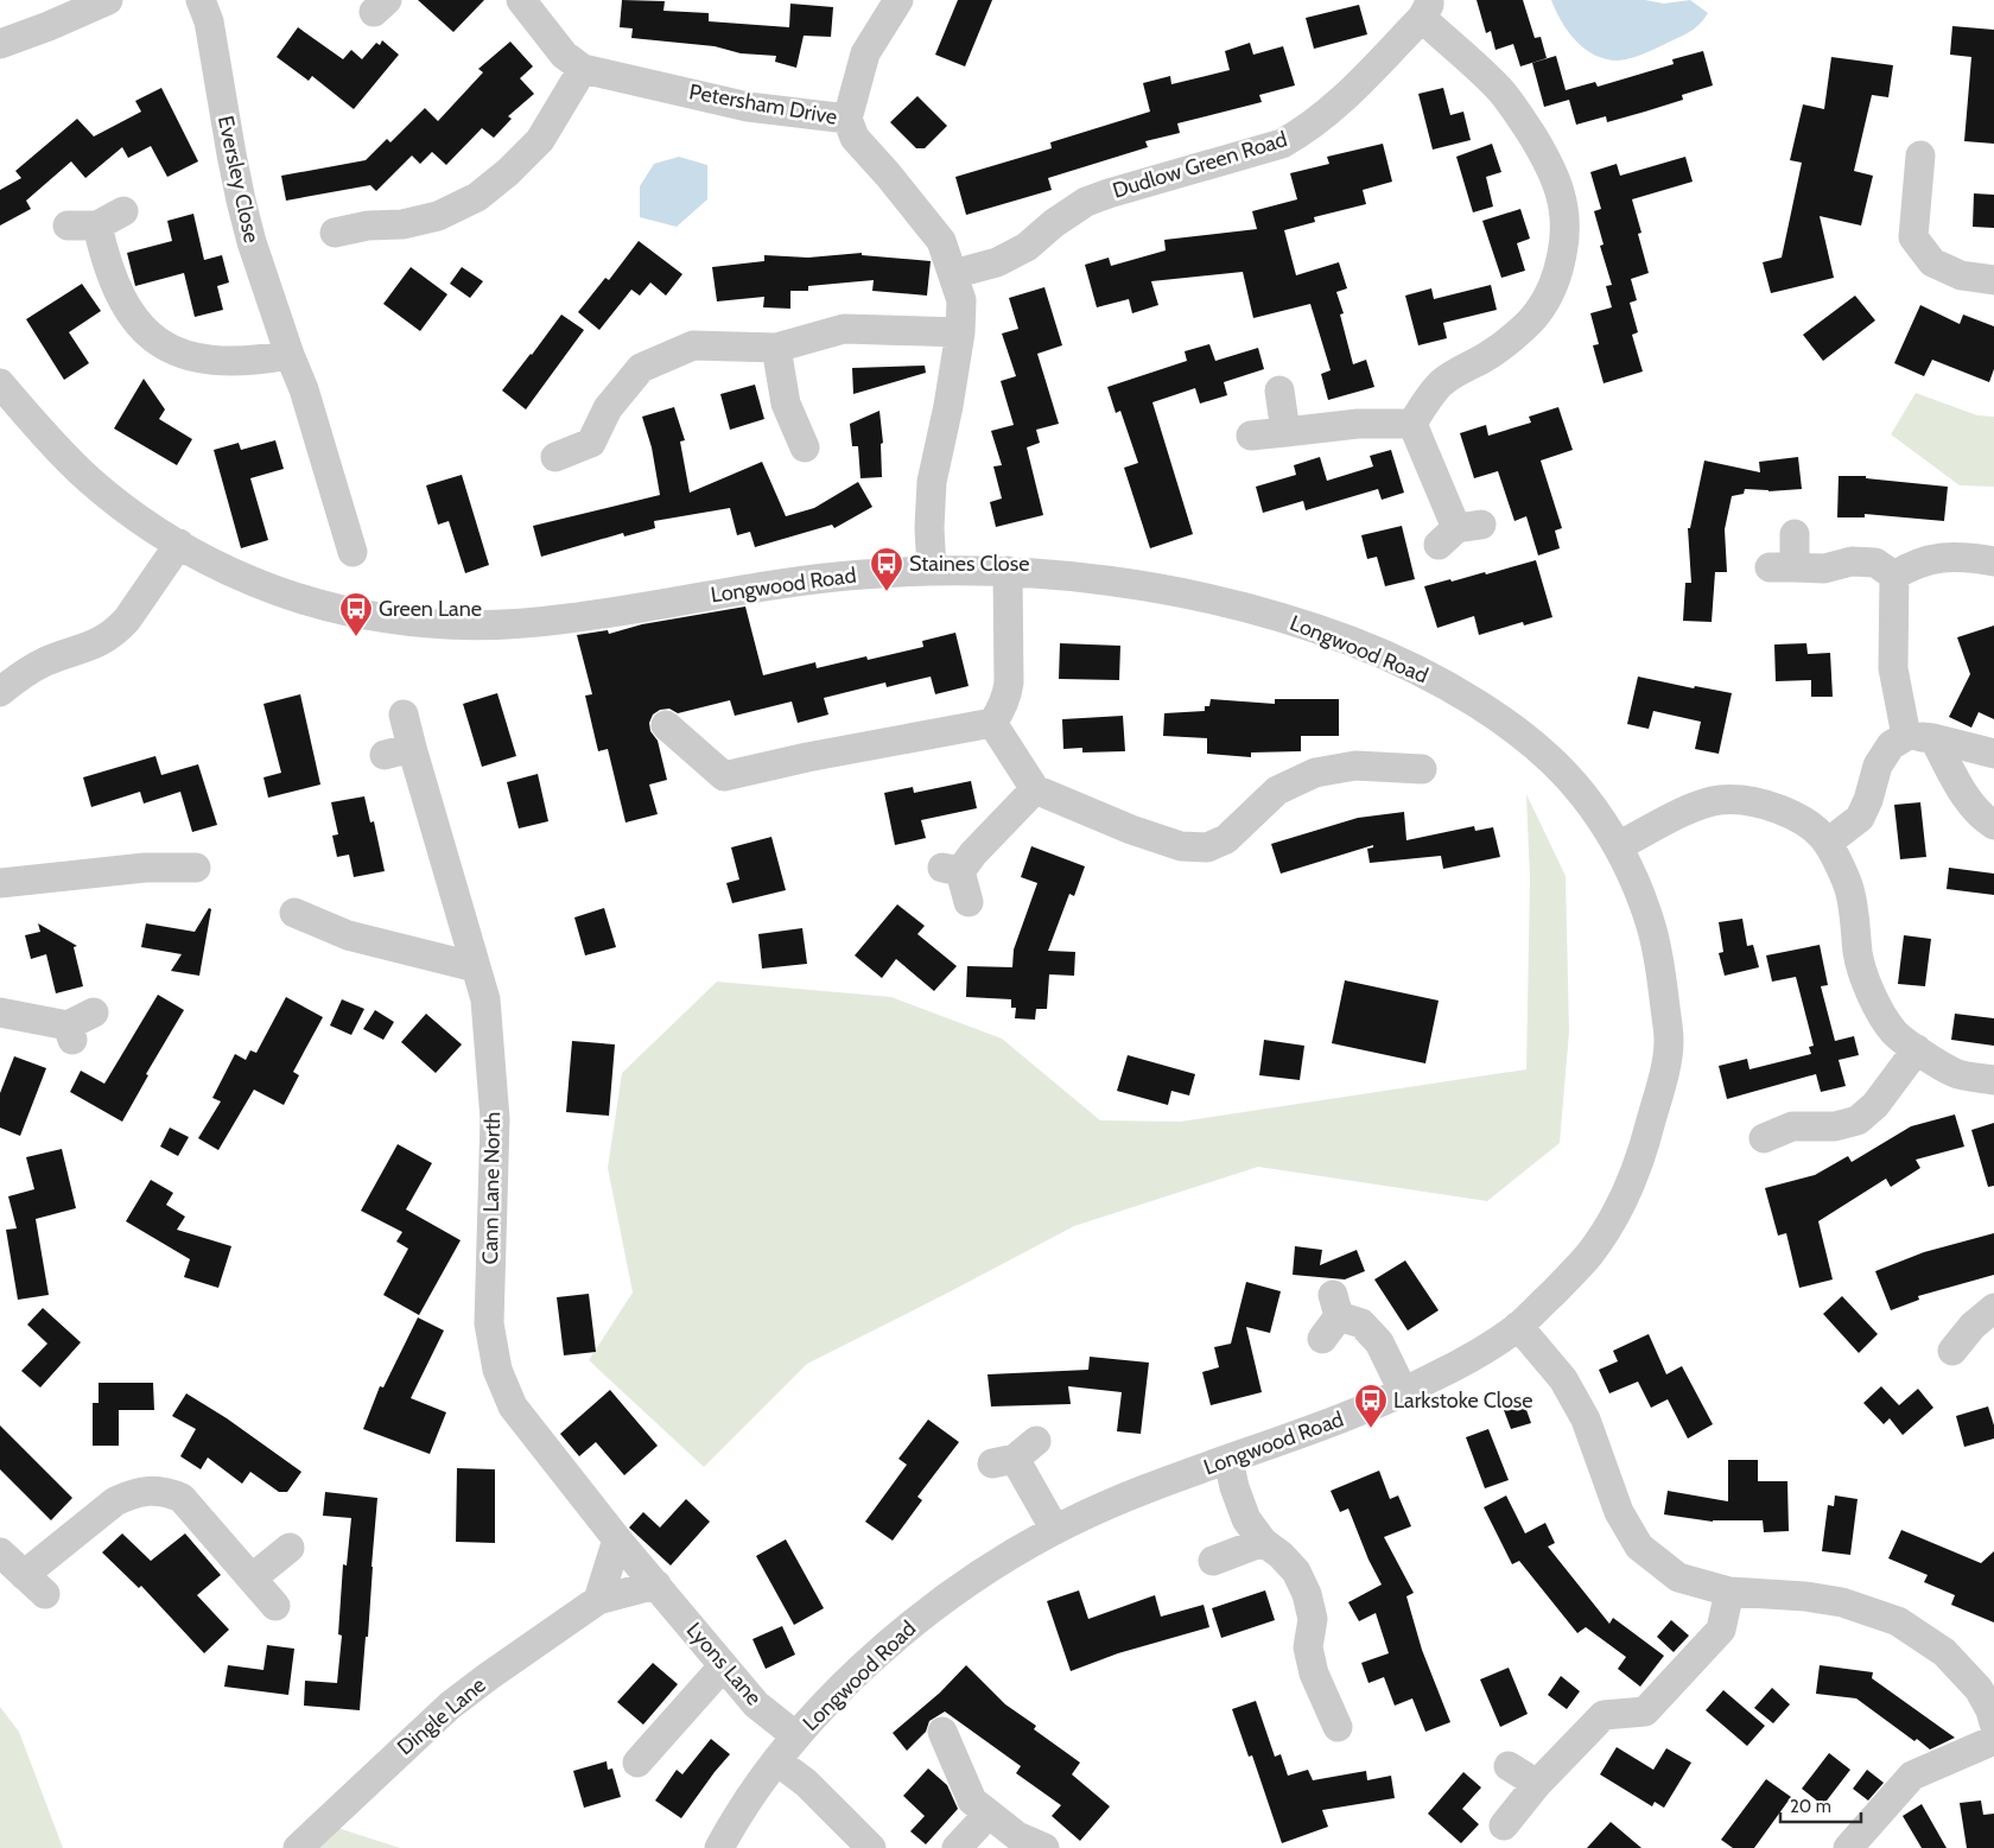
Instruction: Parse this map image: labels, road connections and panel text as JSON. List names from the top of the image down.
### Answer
{
  "streets": {
    "street": [
      "Petersham Drive",
      "Dudlow Green Road",
      "Eversley Close",
      "Longwood Road",
      "Cann Lane North",
      "Lyons Lane",
      "Dingle Lane"
    ]
  },
  "crossings": [
    ["Petersham Drive", "Dudlow Green Road"],
    ["Petersham Drive", "Longwood Road"],
    ["Longwood Road", "Lyons Lane"],
    ["Cann Lane North", "Lyons Lane"],
    ["Cann Lane North", "Dingle Lane"],
    ["Lyons Lane", "Dingle Lane"]
  ],
  "places": {
    "bus stop": ["Staines Close", "Green Lane", "Larkstoke Close"]
  },
  "scale_bar": "20 m"
}
